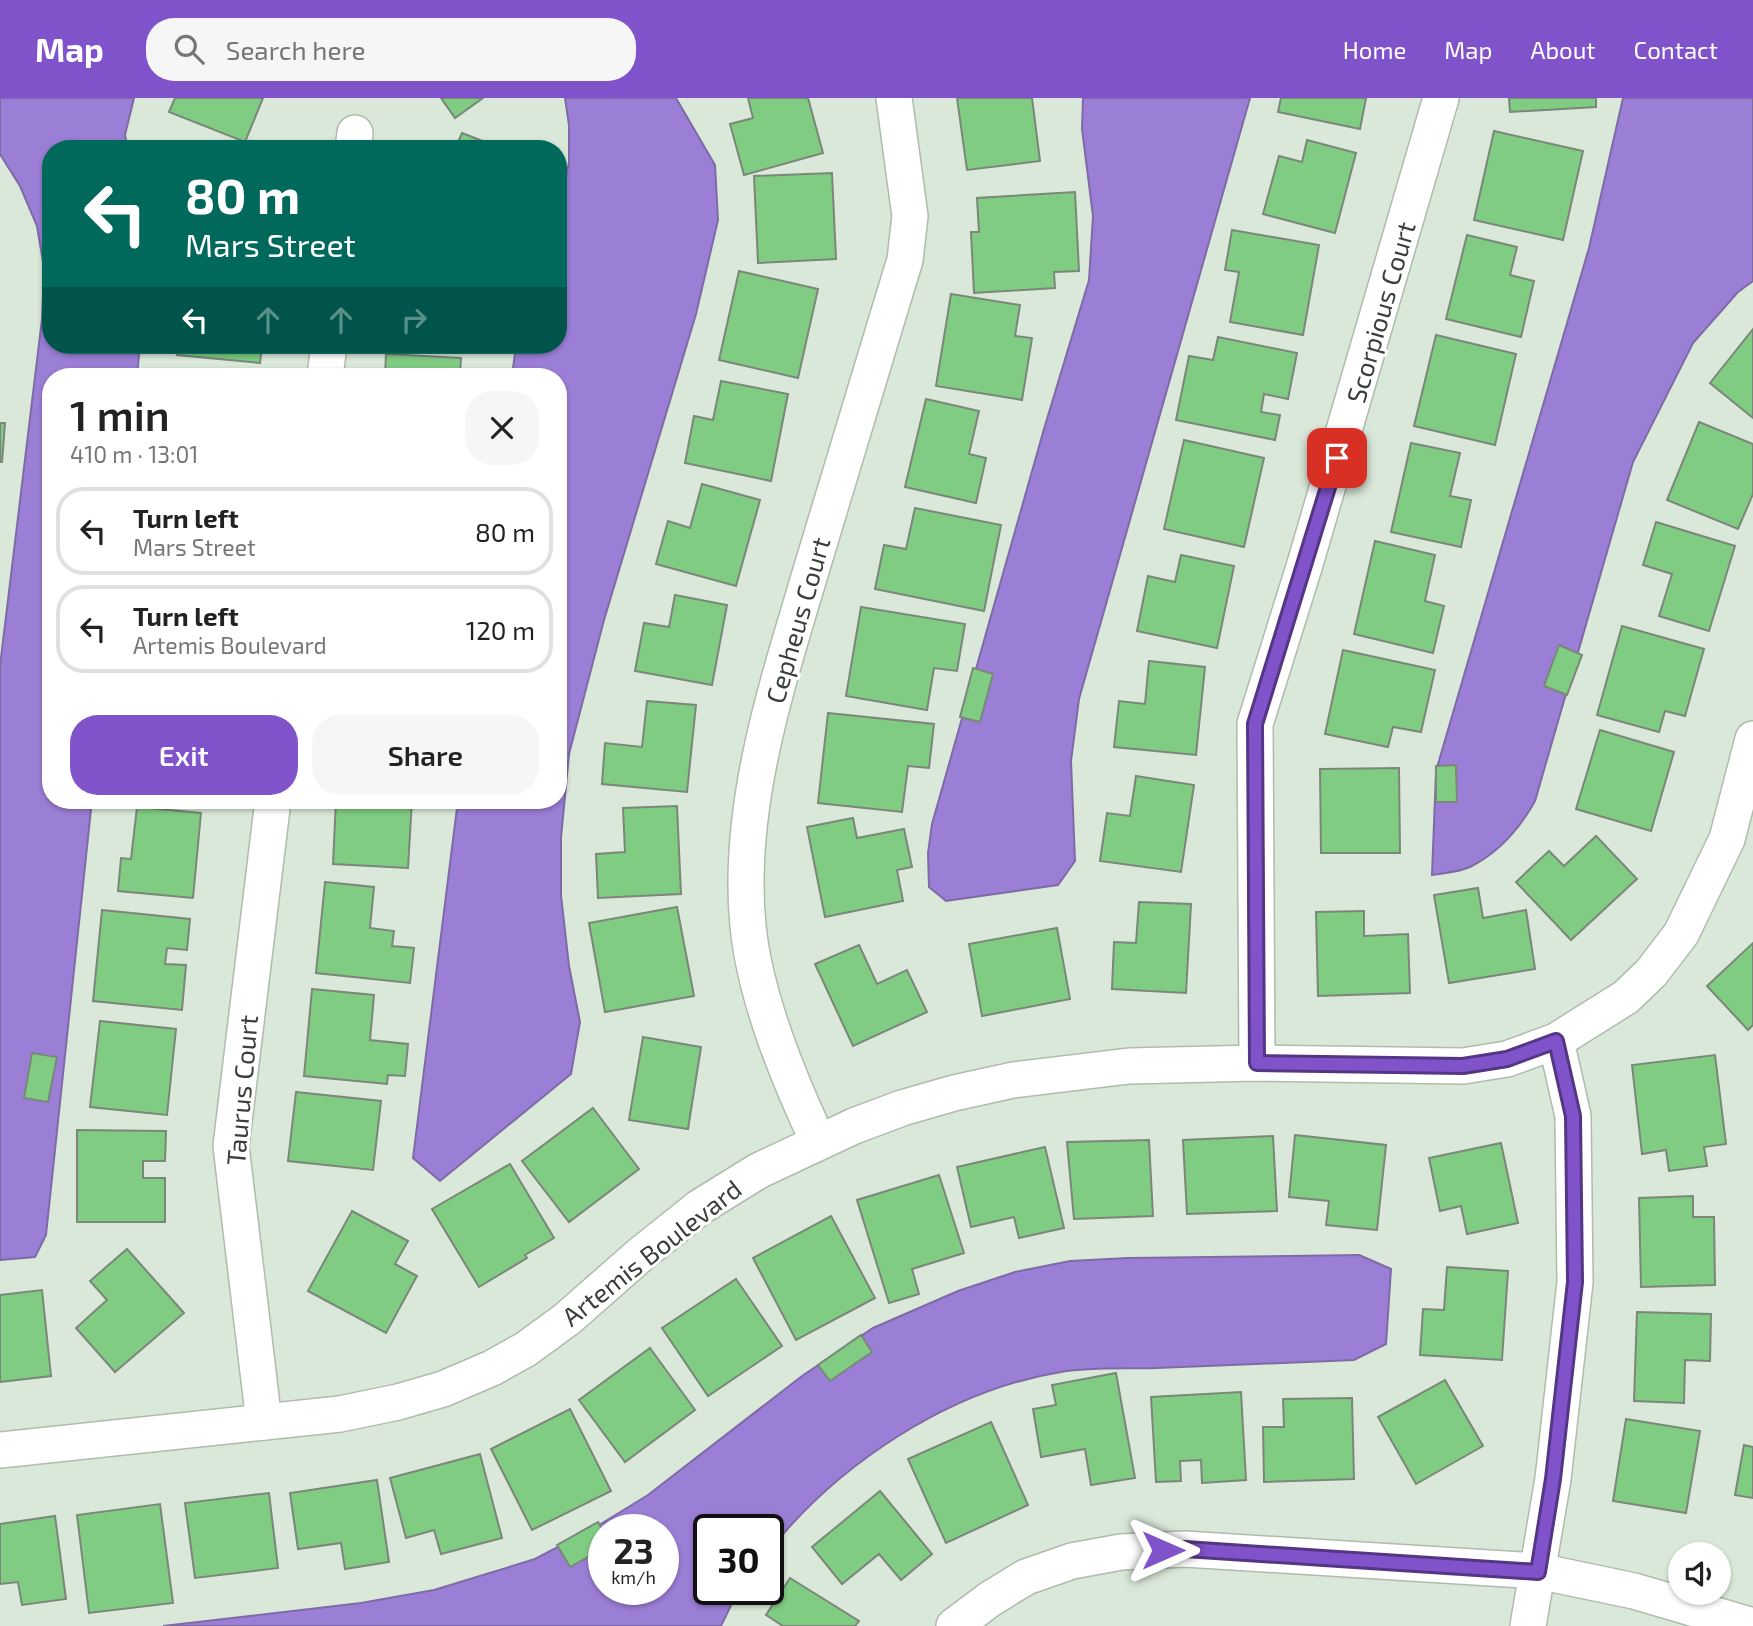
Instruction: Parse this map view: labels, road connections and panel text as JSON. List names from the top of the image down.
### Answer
{
  "streets": {
    "street": [
      "Scorpious Court",
      "Cepheus Court",
      "Taurus Court",
      "Artemis Boulevard"
    ]
  },
  "crossings": [
    ["Scorpious Court", "Artemis Boulevard"],
    ["Cepheus Court", "Artemis Boulevard"],
    ["Taurus Court", "Artemis Boulevard"]
  ],
  "page": {
    "header": "Map",
    "search": "Search here",
    "nav": [
      "Home",
      "Map",
      "About",
      "Contact"
    ],
    "turn": ["80 m", "Mars Street"],
    "heading": ["1 min", "410 m · 13:01"],
    "list": [
      {
        "name": "Turn left",
        "note": "Mars Street",
        "value": "80 m"
      },
      {
        "name": "Turn left",
        "note": "Artemis Boulevard",
        "value": "120 m"
      }
    ],
    "buttons": ["Exit", "Share"],
    "speed": "23 km/h",
    "limit": "30"
  }
}
